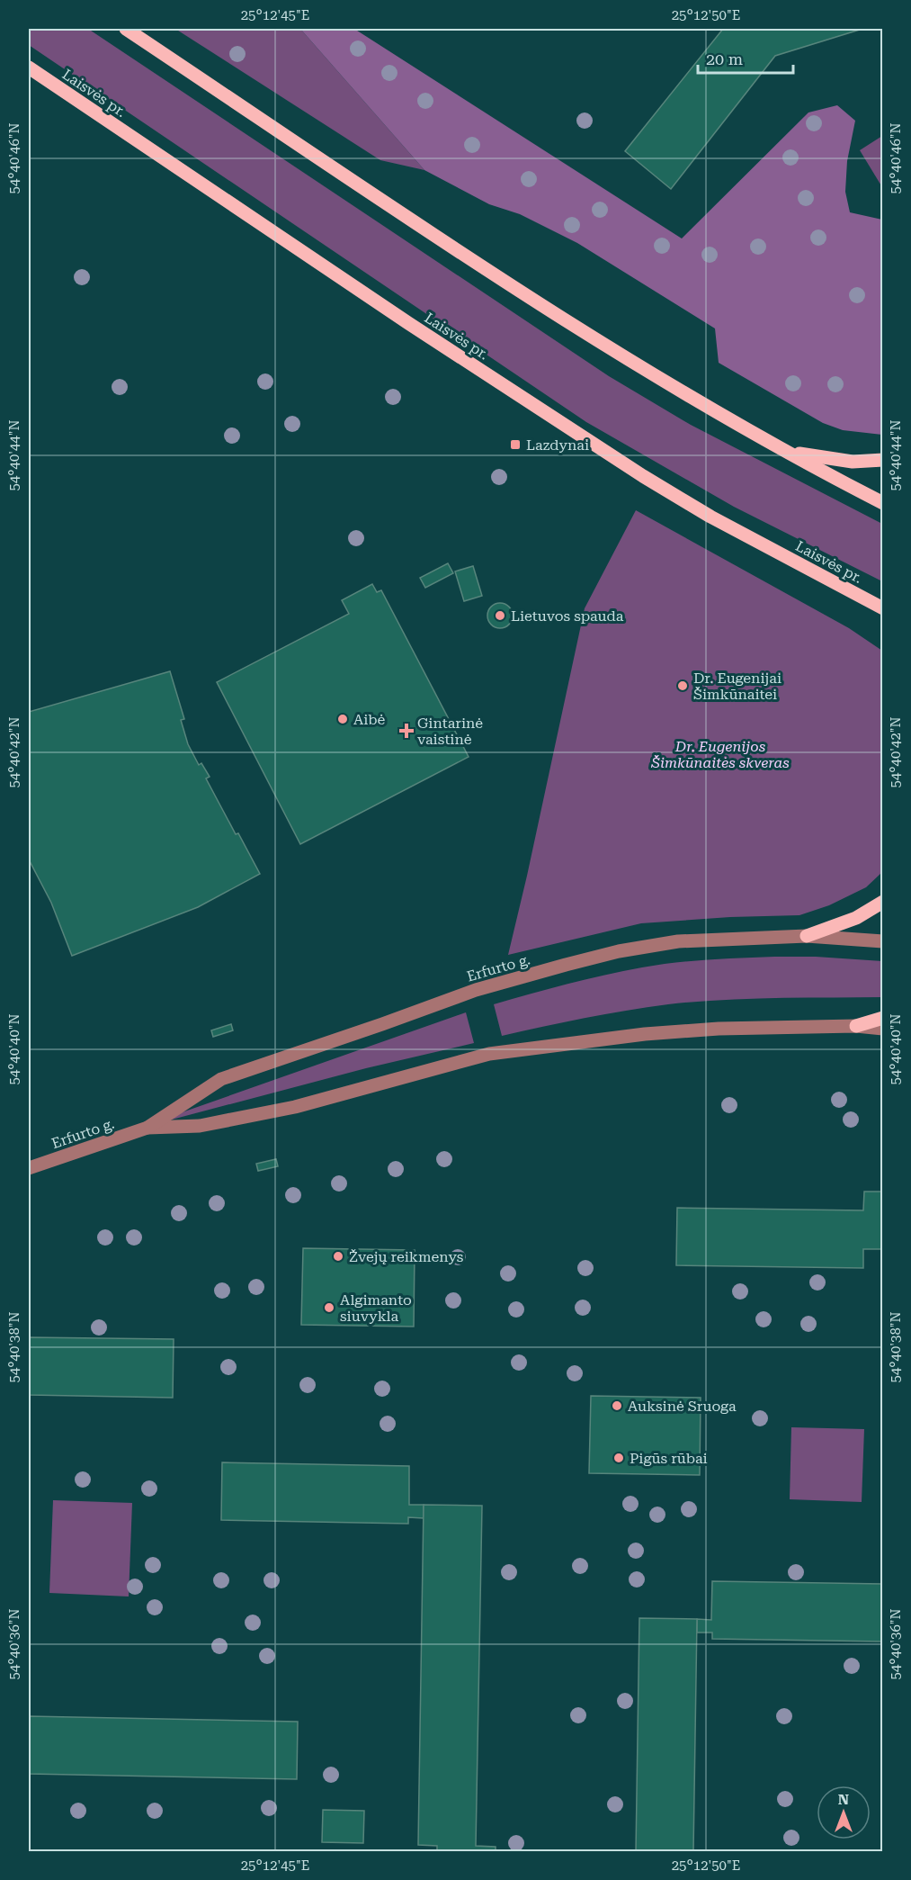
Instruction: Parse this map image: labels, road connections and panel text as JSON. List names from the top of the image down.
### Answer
{
  "streets": {
    "main road": ["Laisvės pr."],
    "street": ["Erfurto g."]
  },
  "parks": ["Dr. Eugenijos Šimkūnaitės skveras"],
  "places": {
    "transit": ["Lazdynai"],
    "other": [
      "Lietuvos spauda",
      "Dr. Eugenijai Šimkūnaitei",
      "Aibė",
      "Žvejų reikmenys",
      "Algimanto siuvykla",
      "Auksinė Sruoga",
      "Pigūs rūbai"
    ],
    "health": ["Gintarinė vaistinė"]
  },
  "scale_bar": "20 m",
  "north": "top",
  "coordinates": [
    "25°12'45\"E",
    "25°12'50\"E",
    "54°40'46\"N",
    "54°40'44\"N",
    "54°40'42\"N",
    "54°40'40\"N",
    "54°40'38\"N",
    "54°40'36\"N"
  ]
}
